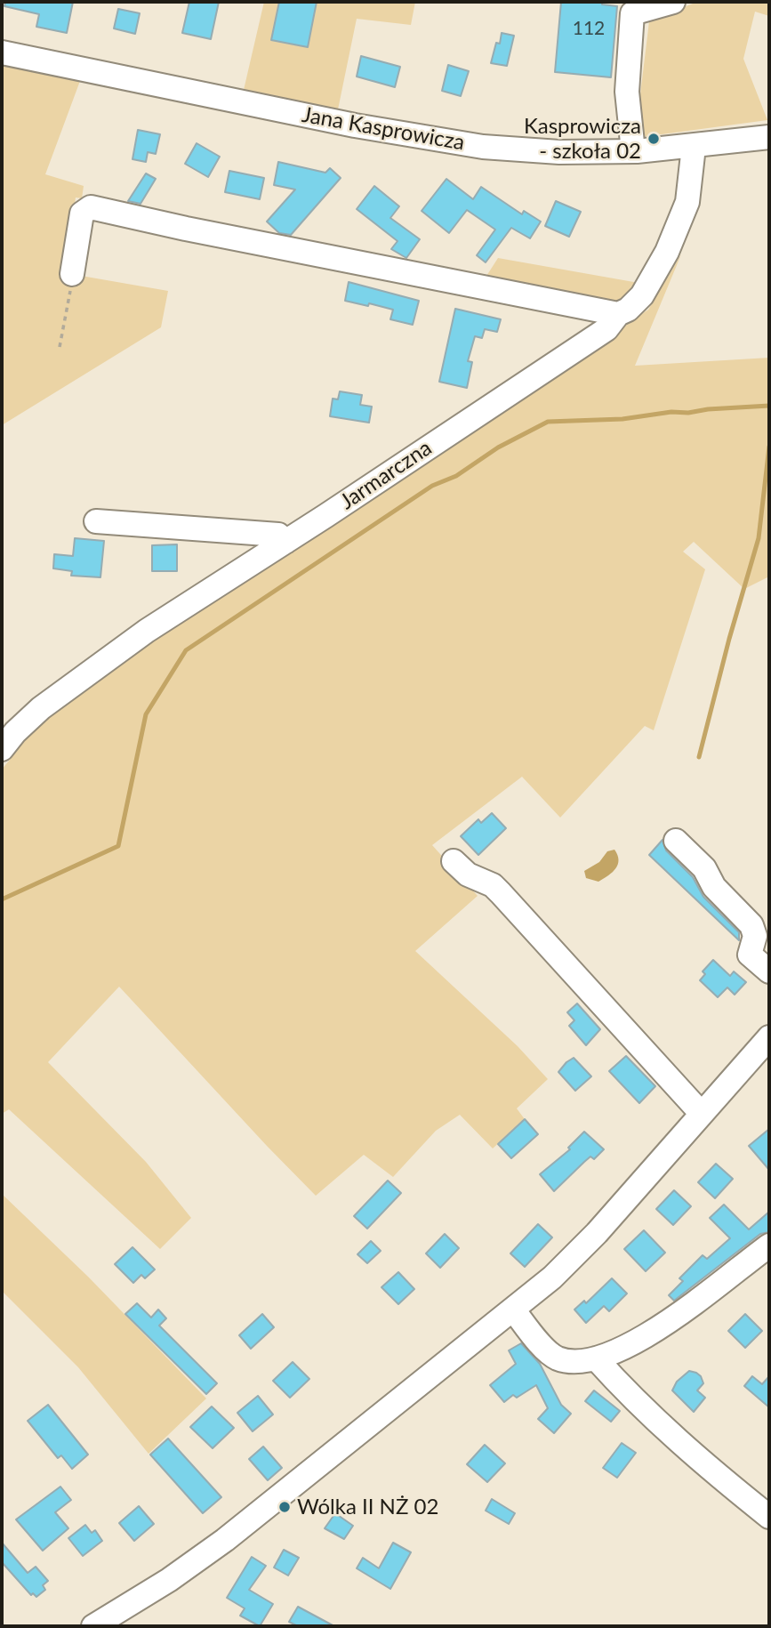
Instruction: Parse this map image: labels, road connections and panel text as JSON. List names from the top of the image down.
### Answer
{
  "streets": {
    "street": ["Jana Kasprowicza", "Jarmarczna"]
  },
  "crossings": [
    ["Jana Kasprowicza", "Jarmarczna"]
  ],
  "places": ["Kasprowicza - szkoła 02", "Wólka II NŻ 02"],
  "house_numbers": ["112"]
}
